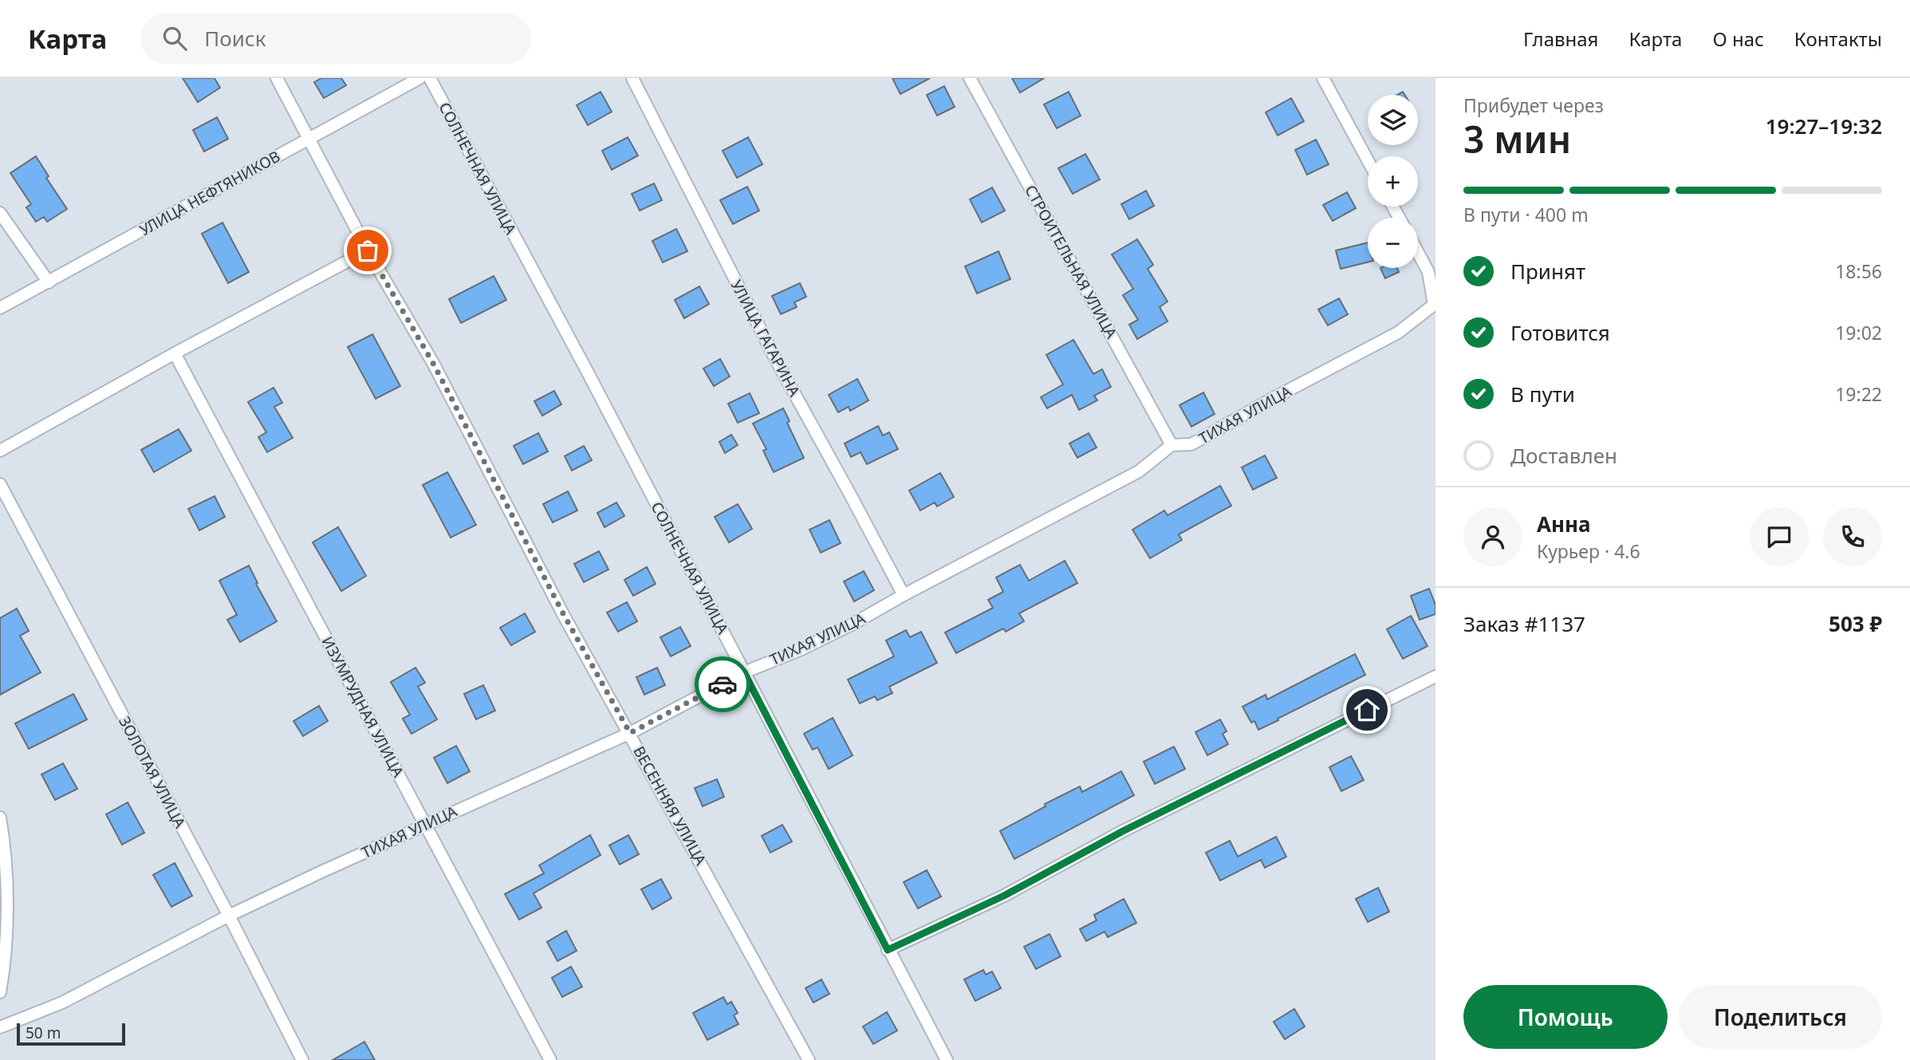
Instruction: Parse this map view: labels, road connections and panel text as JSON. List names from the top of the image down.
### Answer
{
  "streets": {
    "street": [
      "СОЛНЕЧНАЯ УЛИЦА",
      "УЛИЦА НЕФТЯНИКОВ",
      "СТРОИТЕЛЬНАЯ УЛИЦА",
      "УЛИЦА ГАГАРИНА",
      "ТИХАЯ УЛИЦА",
      "ИЗУМРУДНАЯ УЛИЦА",
      "ЗОЛОТАЯ УЛИЦА",
      "ВЕСЕННЯЯ УЛИЦА"
    ]
  },
  "crossings": [
    ["СОЛНЕЧНАЯ УЛИЦА", "ТИХАЯ УЛИЦА"],
    ["УЛИЦА НЕФТЯНИКОВ", "ВЕСЕННЯЯ УЛИЦА"],
    ["СТРОИТЕЛЬНАЯ УЛИЦА", "ТИХАЯ УЛИЦА"],
    ["УЛИЦА ГАГАРИНА", "ТИХАЯ УЛИЦА"],
    ["ТИХАЯ УЛИЦА", "ИЗУМРУДНАЯ УЛИЦА"],
    ["ТИХАЯ УЛИЦА", "ЗОЛОТАЯ УЛИЦА"],
    ["ТИХАЯ УЛИЦА", "ВЕСЕННЯЯ УЛИЦА"]
  ],
  "scale_bar": "50 m",
  "page": {
    "header": "Карта",
    "search": "Поиск",
    "nav": [
      "Главная",
      "Карта",
      "О нас",
      "Контакты"
    ],
    "heading": ["3 мин", "Прибудет через", "19:27–19:32"],
    "panel": [
      "Анна",
      "Курьер · 4.6",
      "Заказ #1137",
      "503 ₽"
    ],
    "map_buttons": ["+", "−"],
    "bar": "В пути · 400 m",
    "list": [
      ["Принят", "18:56"],
      ["Готовится", "19:02"],
      ["В пути", "19:22"],
      "Доставлен"
    ],
    "buttons": ["Помощь", "Поделиться"],
    "scale": "50 m"
  }
}
